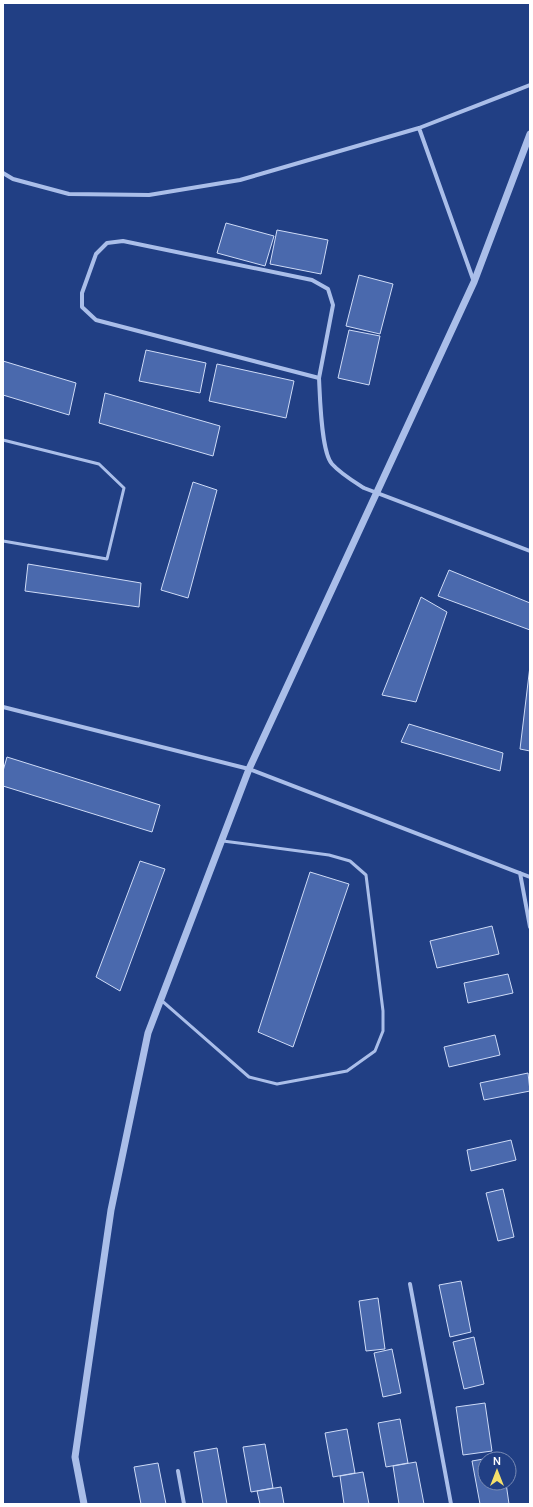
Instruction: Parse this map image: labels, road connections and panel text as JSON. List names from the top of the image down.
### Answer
{
  "north": "top"
}
